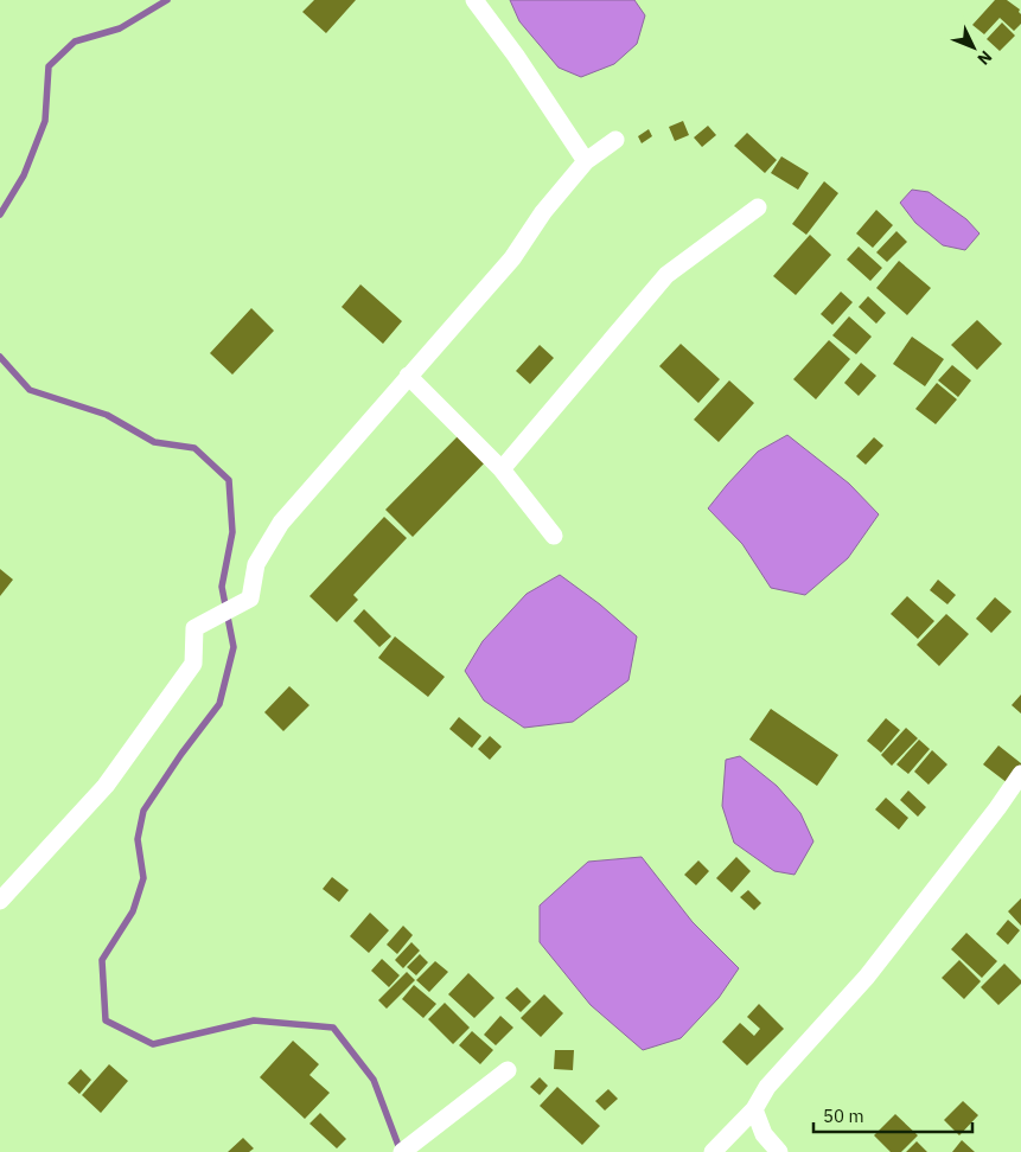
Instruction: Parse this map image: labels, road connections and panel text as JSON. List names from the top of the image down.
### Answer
{
  "scale_bar": "50 m",
  "north": "bottom right"
}
